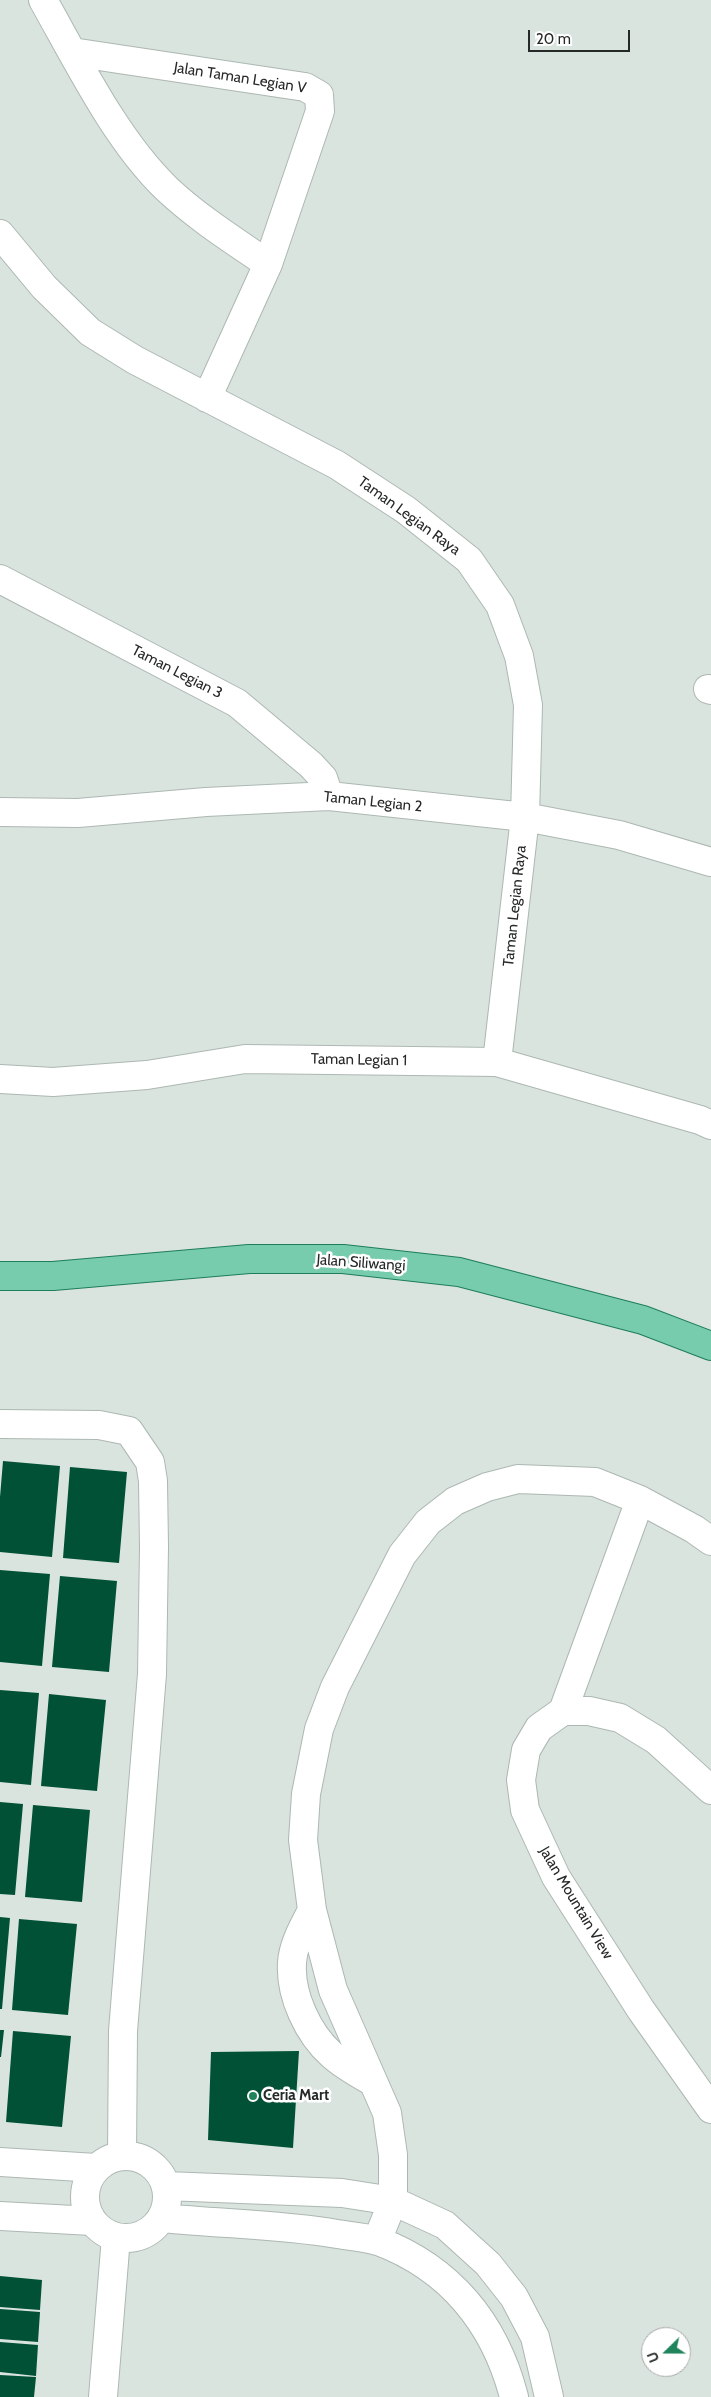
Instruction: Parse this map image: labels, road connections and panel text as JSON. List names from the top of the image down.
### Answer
{
  "streets": {
    "main road": ["Jalan Siliwangi"],
    "street": [
      "Jalan Taman Legian V",
      "Taman Legian Raya",
      "Taman Legian 3",
      "Taman Legian 2",
      "Taman Legian 1",
      "Jalan Mountain View"
    ]
  },
  "crossings": [
    ["Jalan Taman Legian V", "Taman Legian Raya"],
    ["Taman Legian Raya", "Taman Legian 2"],
    ["Taman Legian Raya", "Taman Legian 1"],
    ["Taman Legian 3", "Taman Legian 2"]
  ],
  "places": ["Ceria Mart"],
  "scale_bar": "20 m",
  "north": "left"
}
